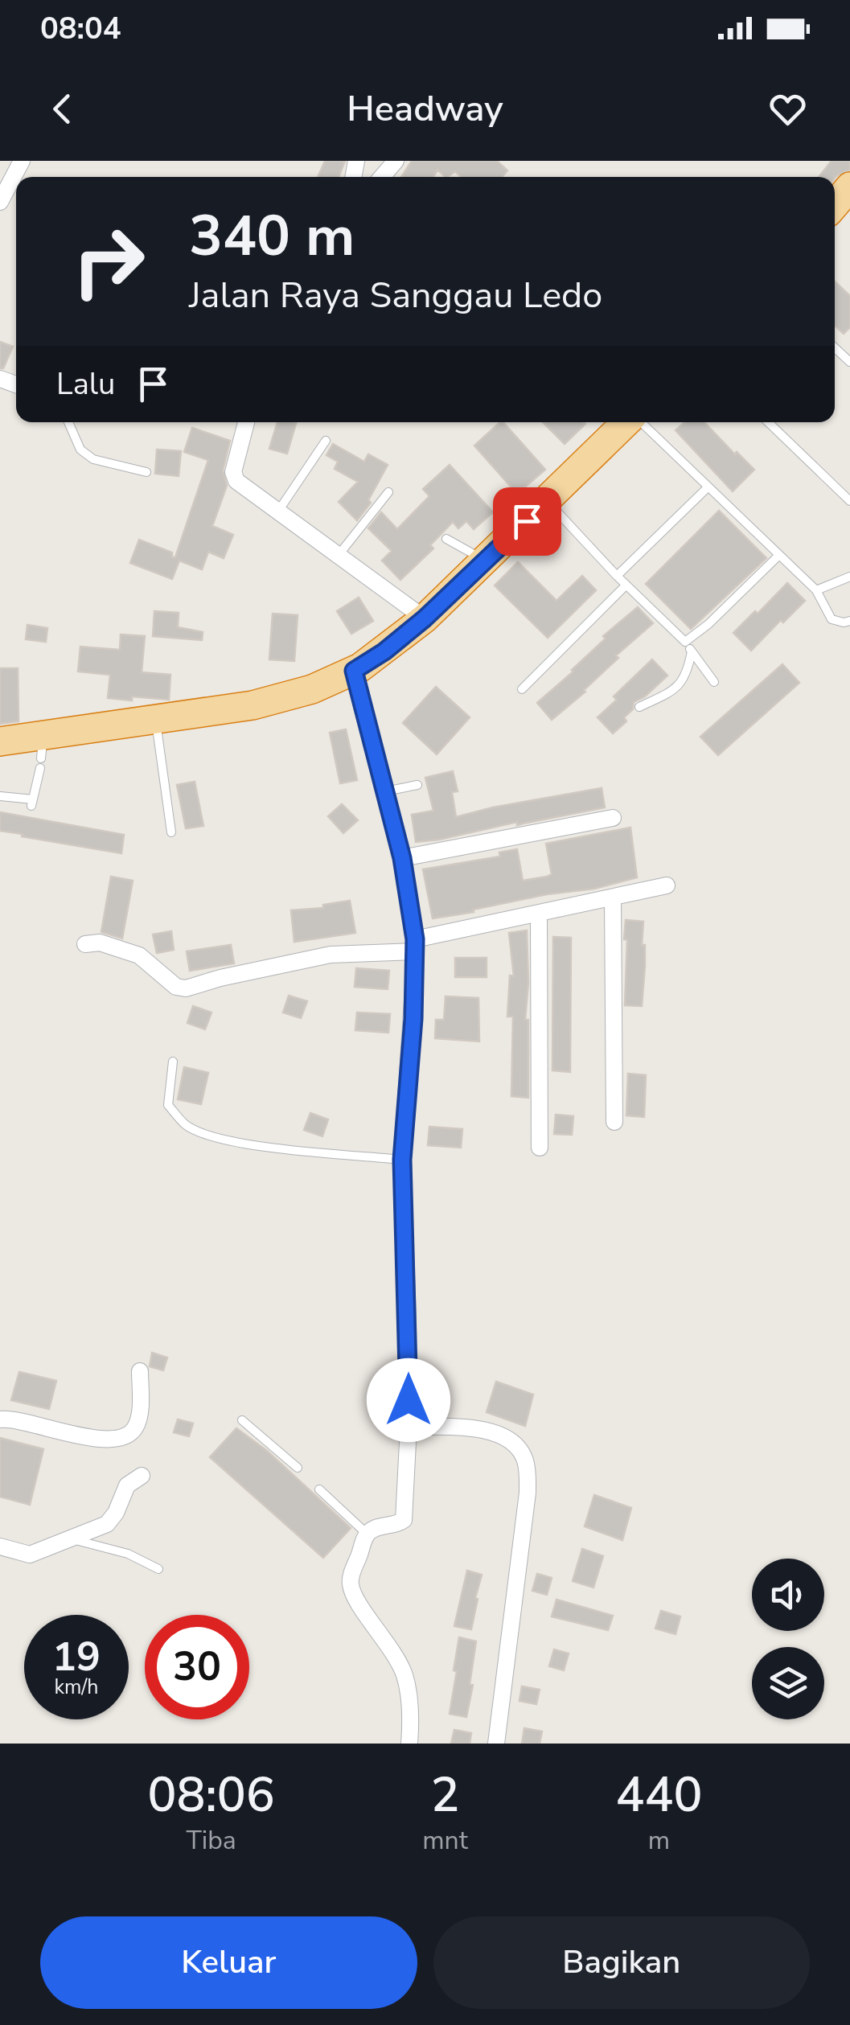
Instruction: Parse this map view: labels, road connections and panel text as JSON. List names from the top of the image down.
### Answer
{
  "page": {
    "status": "08:04",
    "header": "Headway",
    "turn": ["340 m", "Jalan Raya Sanggau Ledo"],
    "then": "Lalu",
    "speed": "19 km/h",
    "limit": "30",
    "eta": [
      "08:06",
      "Tiba",
      "2",
      "mnt",
      "440",
      "m"
    ],
    "buttons": ["Keluar", "Bagikan"]
  }
}
